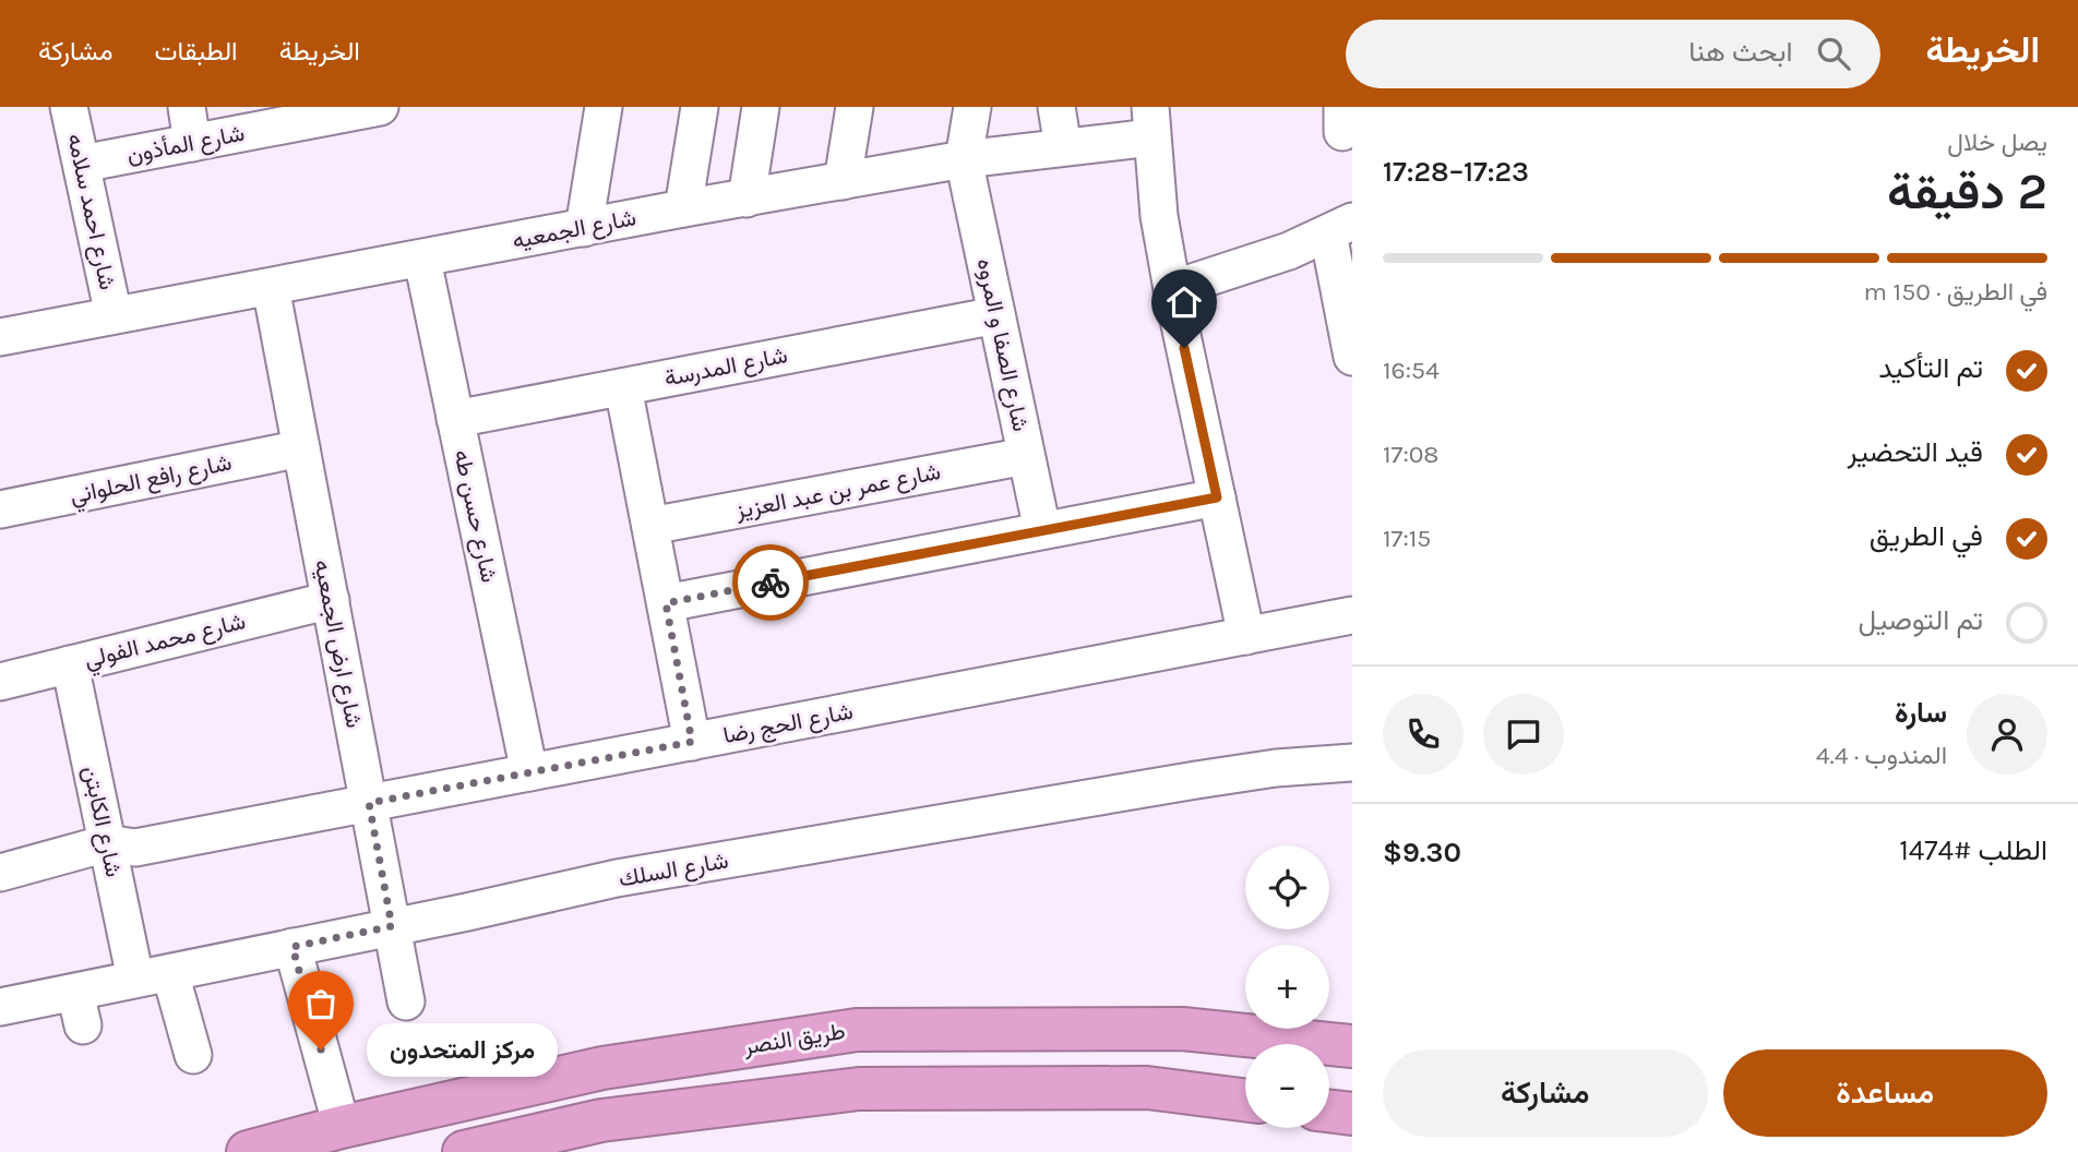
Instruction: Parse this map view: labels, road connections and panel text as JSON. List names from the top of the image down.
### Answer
{
  "streets": {
    "highway": ["طريق النصر"],
    "street": [
      "شارع المأذون",
      "شارع احمد سلامه",
      "شارع الجمعيه",
      "شارع الصفا و المروه",
      "شارع المدرسة",
      "شارع رافع الحلواني",
      "شارع عمر بن عبد العزيز",
      "شارع حسن طه",
      "شارع محمد الفولي",
      "شارع ارض الجمعيه",
      "شارع الحج رضا",
      "شارع الكابتن",
      "شارع السلك"
    ]
  },
  "crossings": [
    ["شارع المأذون", "شارع احمد سلامه"],
    ["شارع احمد سلامه", "شارع الجمعيه"],
    ["شارع الجمعيه", "شارع الصفا و المروه"],
    ["شارع الجمعيه", "شارع حسن طه"],
    ["شارع الجمعيه", "شارع ارض الجمعيه"],
    ["شارع الصفا و المروه", "شارع المدرسة"],
    ["شارع الصفا و المروه", "شارع عمر بن عبد العزيز"],
    ["شارع المدرسة", "شارع حسن طه"],
    ["شارع رافع الحلواني", "شارع ارض الجمعيه"],
    ["شارع حسن طه", "شارع الحج رضا"],
    ["شارع محمد الفولي", "شارع ارض الجمعيه"],
    ["شارع محمد الفولي", "شارع الكابتن"],
    ["شارع ارض الجمعيه", "شارع الحج رضا"],
    ["شارع ارض الجمعيه", "شارع السلك"],
    ["شارع الحج رضا", "شارع الكابتن"],
    ["شارع الكابتن", "شارع السلك"]
  ],
  "places": ["مركز المتحدون"],
  "page": {
    "header": "الخريطة",
    "search": "ابحث هنا",
    "nav": ["الخريطة", "الطبقات", "مشاركة"],
    "heading": ["2 دقيقة", "يصل خلال", "17:23–17:28"],
    "panel": [
      "سارة",
      "المندوب · 4.4",
      "الطلب #1474",
      "$9.30"
    ],
    "bar": "في الطريق · 150 m",
    "list": [
      ["تم التأكيد", "16:54"],
      ["قيد التحضير", "17:08"],
      ["في الطريق", "17:15"],
      "تم التوصيل"
    ],
    "map_buttons": ["+", "−"],
    "bubble": "مركز المتحدون",
    "buttons": ["مساعدة", "مشاركة"]
  }
}
